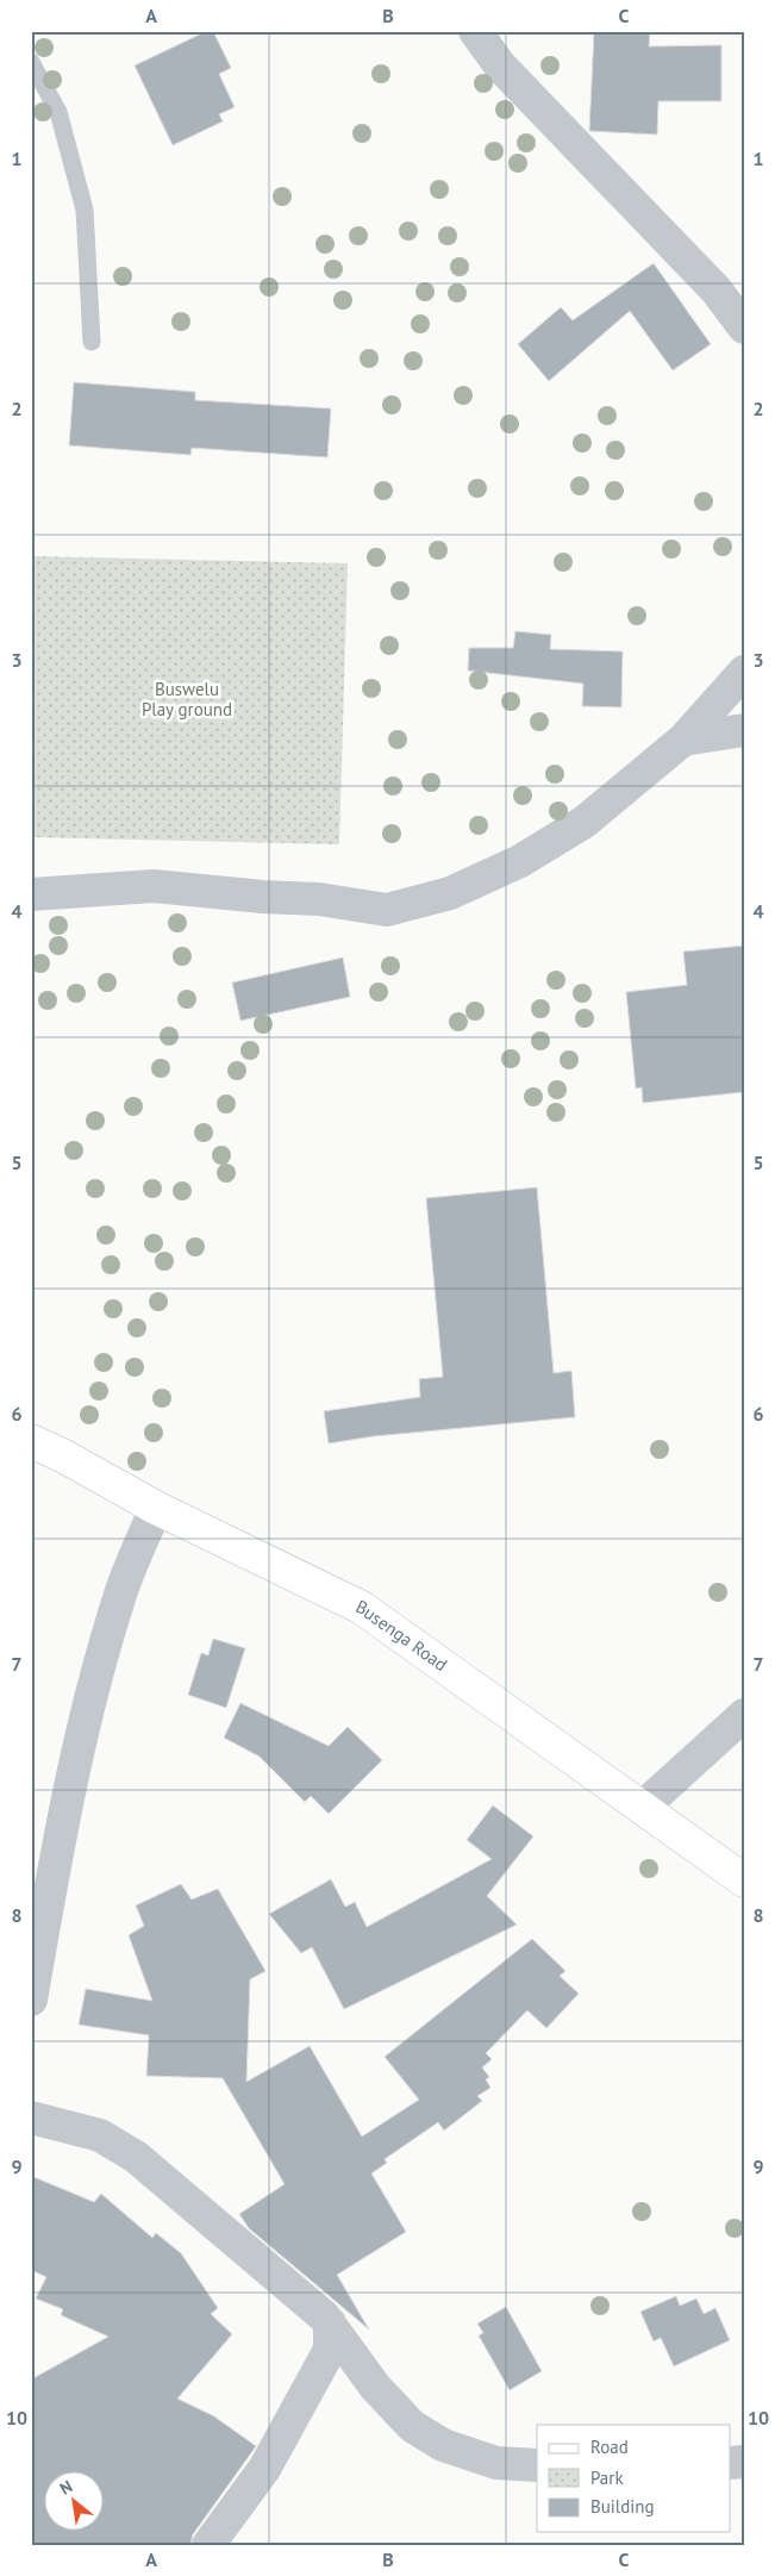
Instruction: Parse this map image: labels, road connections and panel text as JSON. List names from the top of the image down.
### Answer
{
  "streets": {
    "street": ["Busenga Road"]
  },
  "parks": ["Buswelu Play ground"],
  "legend": ["Road", "Park", "Building"],
  "north": "top left",
  "grid": {
    "columns": ["A", "B", "C"],
    "rows": [
      "1",
      "2",
      "3",
      "4",
      "5",
      "6",
      "7",
      "8",
      "9",
      "10"
    ]
  }
}
